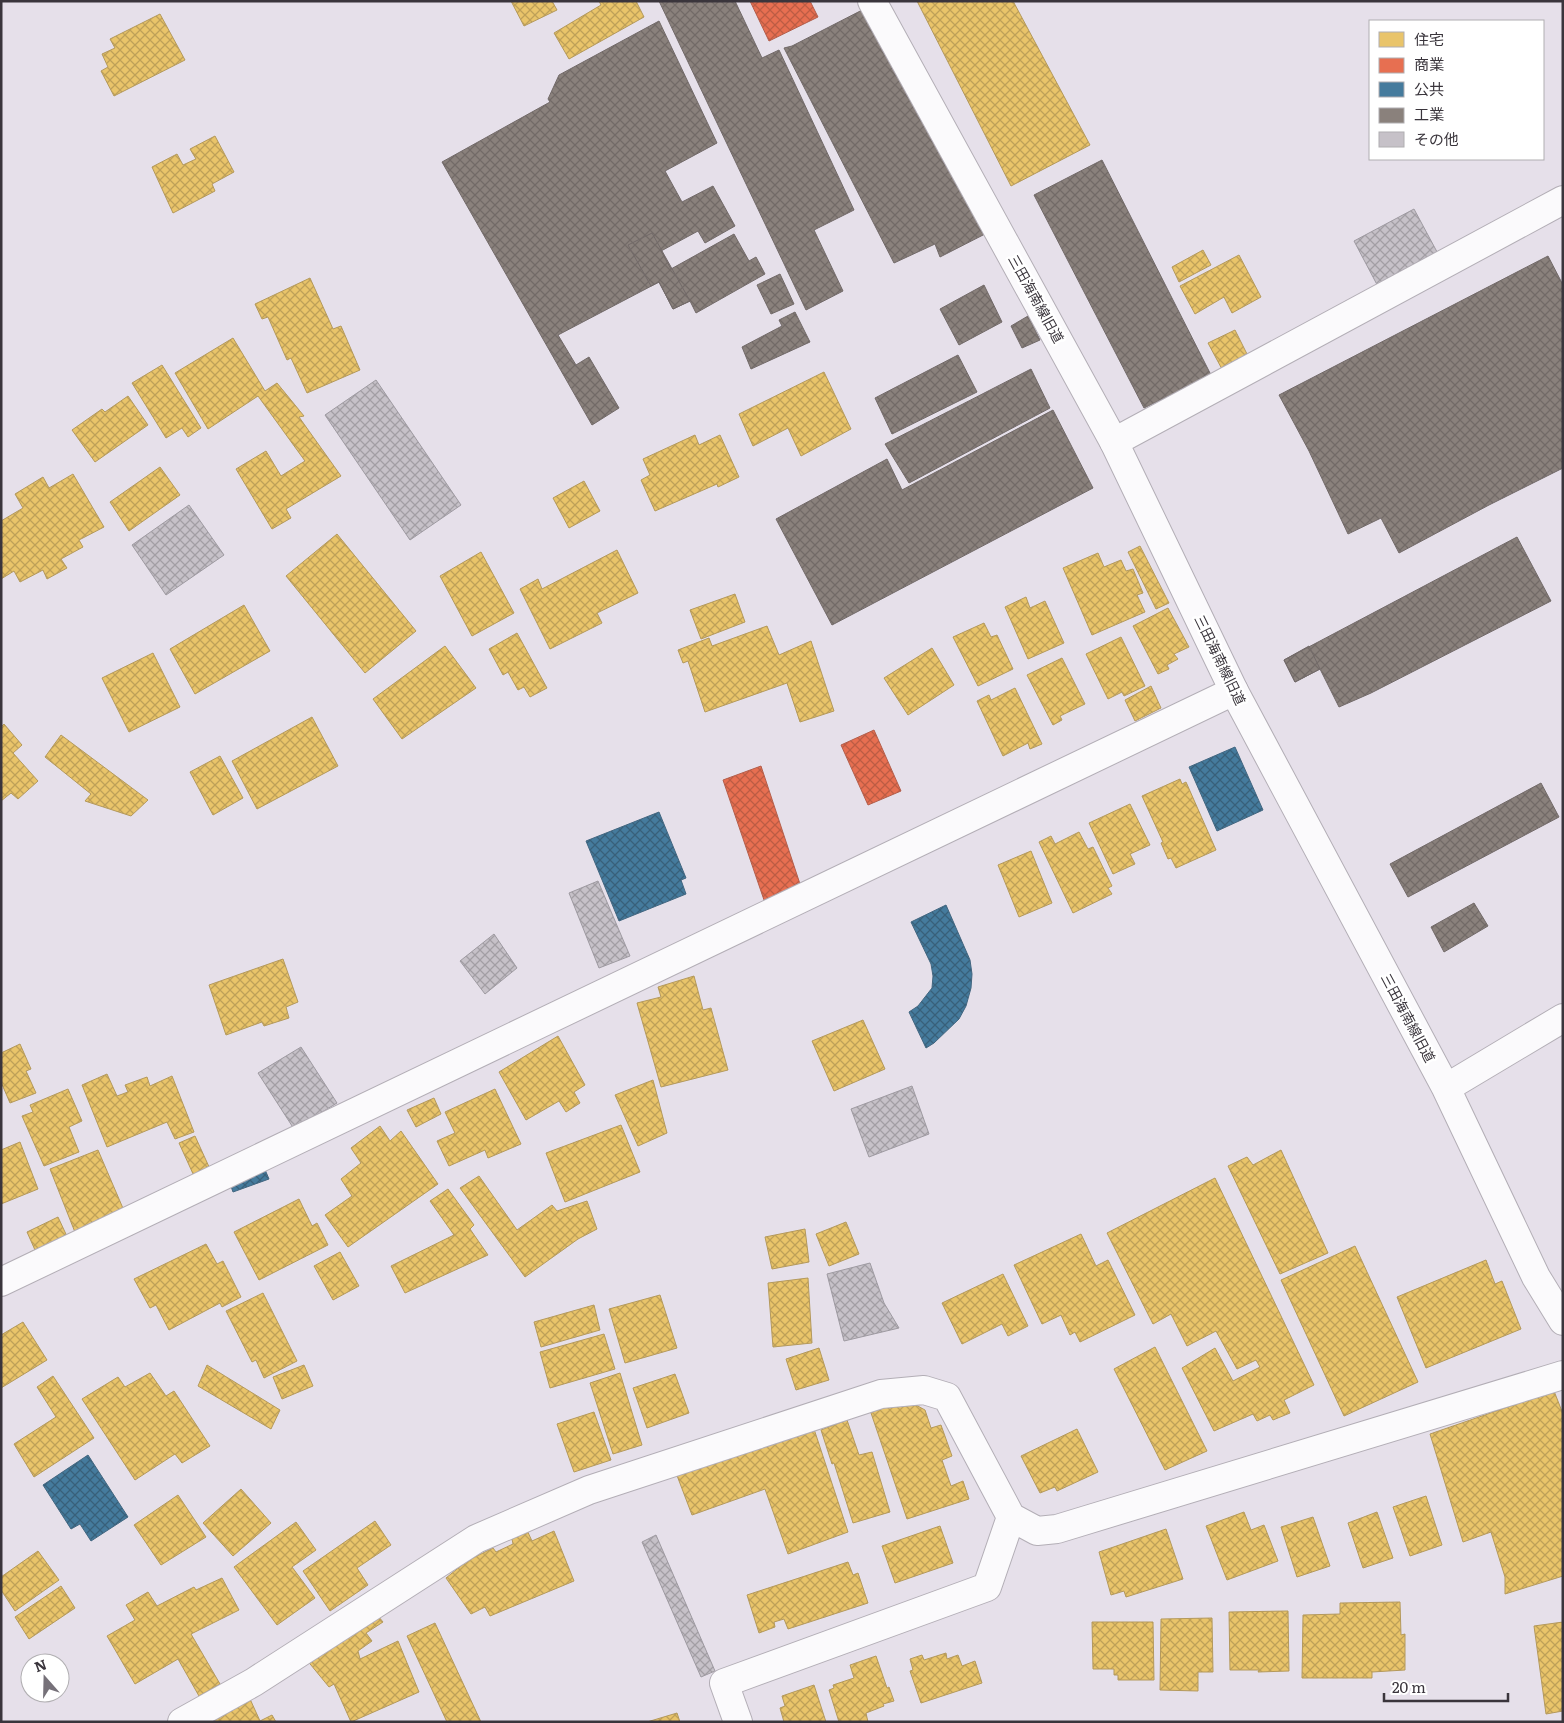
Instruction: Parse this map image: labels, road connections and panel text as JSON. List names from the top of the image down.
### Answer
{
  "streets": {
    "street": ["三田海南線旧道"]
  },
  "legend": [
    "住宅",
    "商業",
    "公共",
    "工業",
    "その他"
  ],
  "scale_bar": "20 m",
  "north": "top"
}
